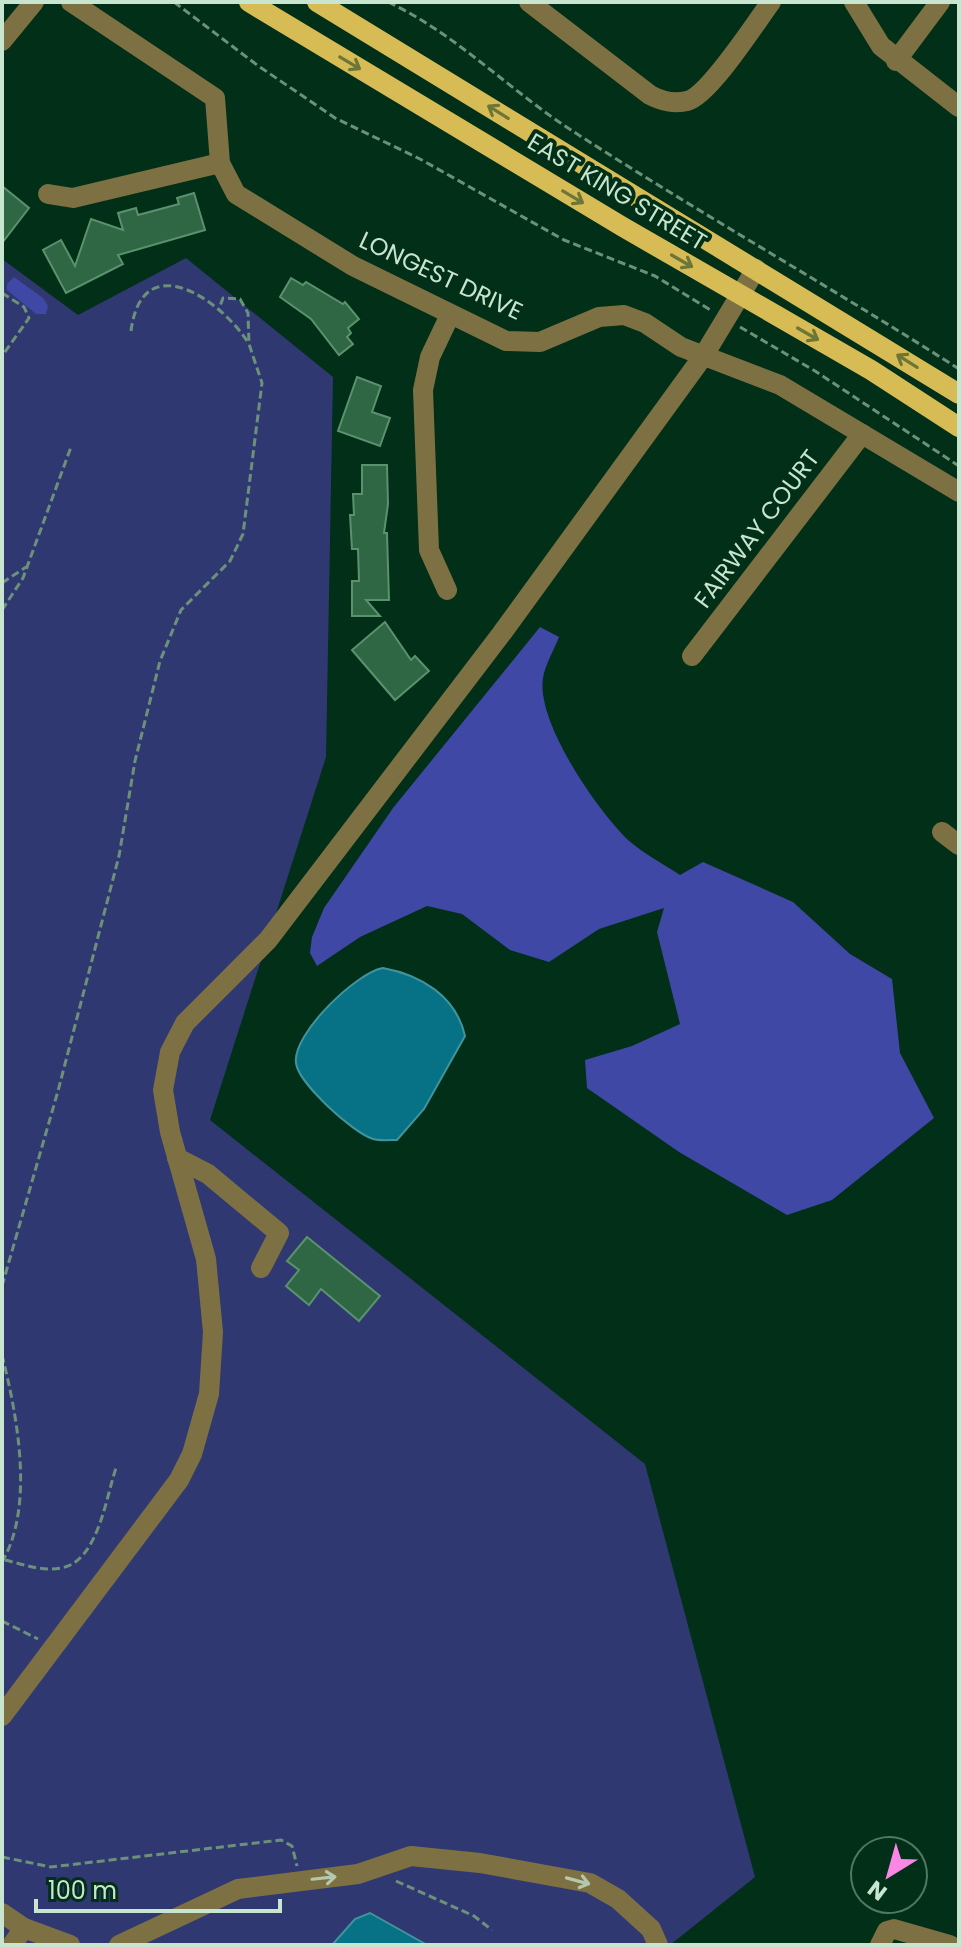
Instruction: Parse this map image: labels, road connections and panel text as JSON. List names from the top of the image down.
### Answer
{
  "streets": {
    "main road": ["EAST KING STREET"],
    "street": ["LONGEST DRIVE", "FAIRWAY COURT"]
  },
  "crossings": [
    ["LONGEST DRIVE", "FAIRWAY COURT"]
  ],
  "scale_bar": "100 m",
  "north": "bottom left"
}
